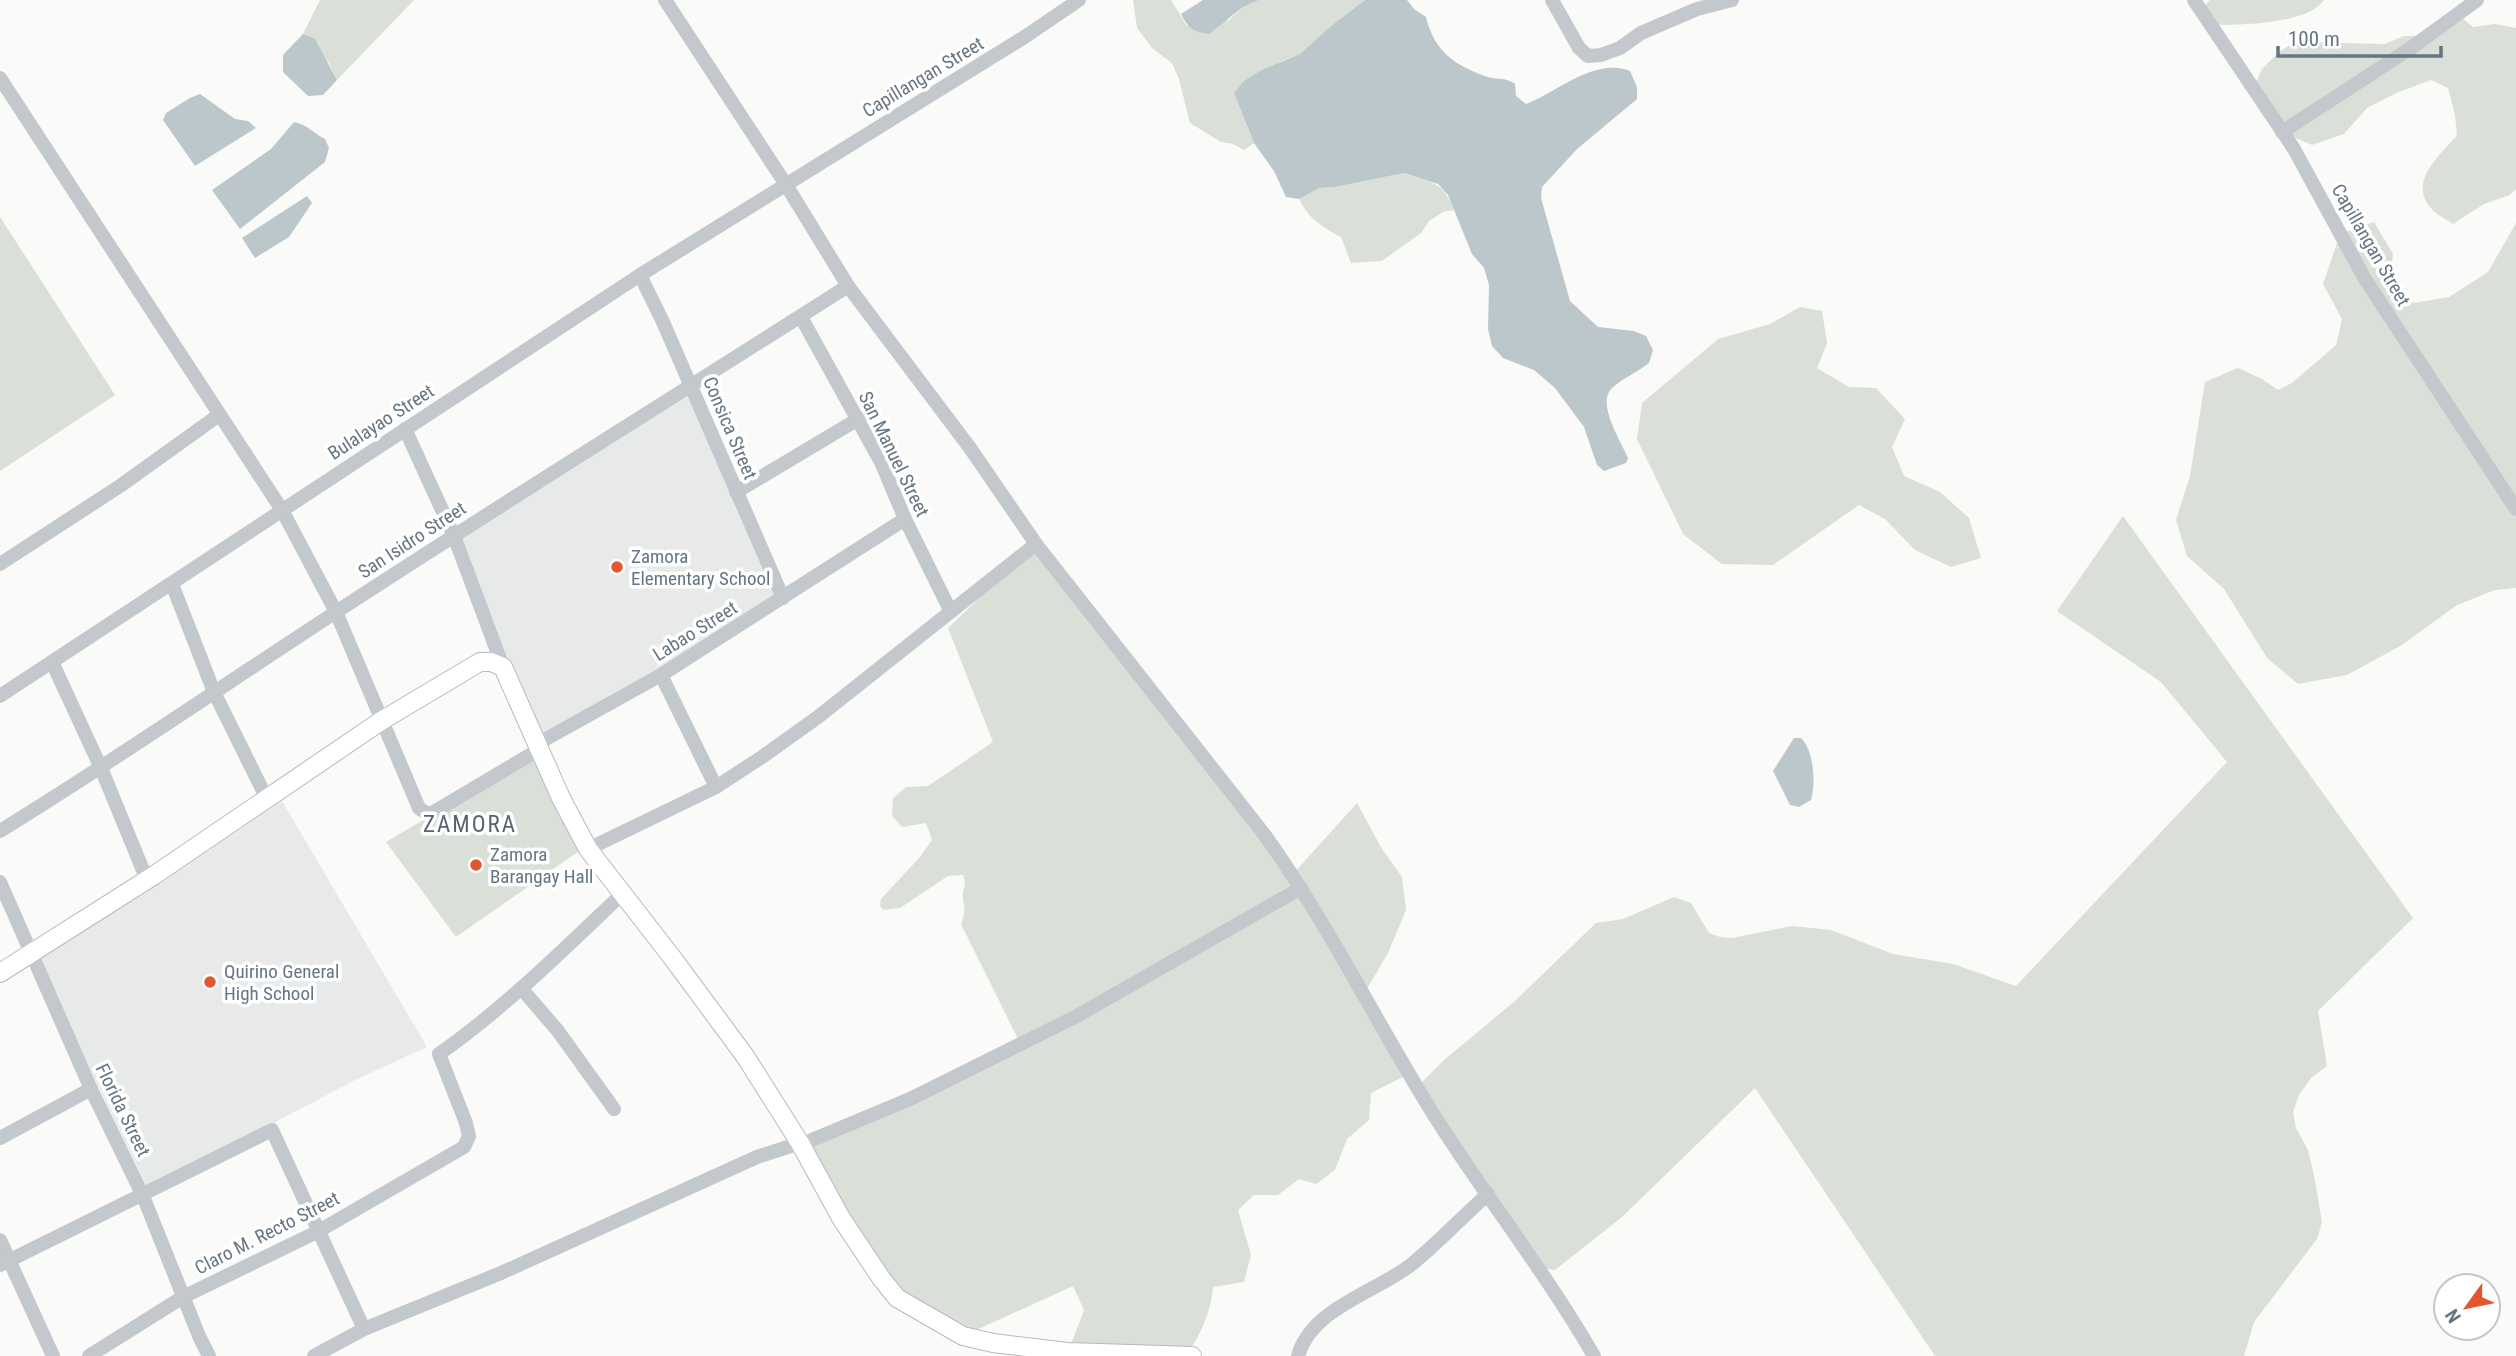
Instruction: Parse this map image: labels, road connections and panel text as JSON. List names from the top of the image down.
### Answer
{
  "streets": {
    "street": [
      "Capillangan Street",
      "Bulalayao Street",
      "Consica Street",
      "San Manuel Street",
      "San Isidro Street",
      "Labao Street",
      "Florida Street",
      "Claro M. Recto Street"
    ]
  },
  "crossings": [
    ["Capillangan Street", "Bulalayao Street"],
    ["Bulalayao Street", "Consica Street"],
    ["Consica Street", "San Isidro Street"],
    ["Consica Street", "Labao Street"],
    ["San Manuel Street", "San Isidro Street"],
    ["San Manuel Street", "Labao Street"],
    ["Florida Street", "Claro M. Recto Street"]
  ],
  "districts": ["ZAMORA"],
  "places": ["Zamora Elementary School", "Zamora Barangay Hall", "Quirino General High School"],
  "scale_bar": "100 m",
  "north": "bottom left"
}
